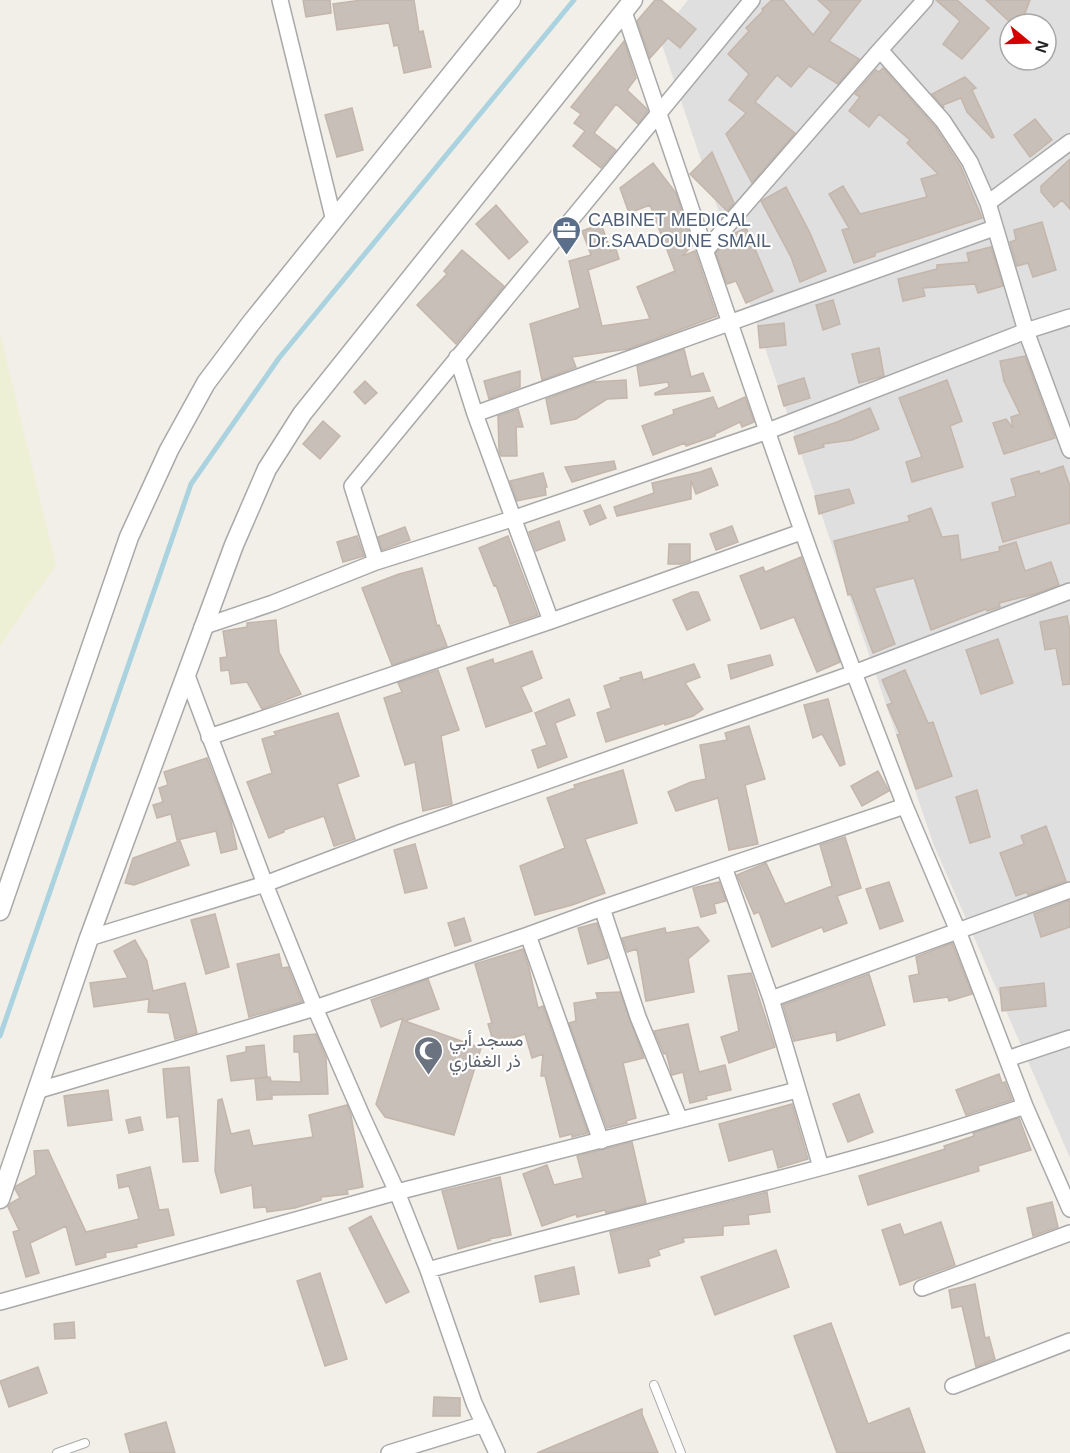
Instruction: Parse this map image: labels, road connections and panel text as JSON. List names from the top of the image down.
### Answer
{
  "places": {
    "office": ["CABINET MEDICAL Dr.SAADOUNE SMAIL"],
    "mosque": ["مسجد أبي ذر الغفاري"]
  },
  "north": "right"
}
